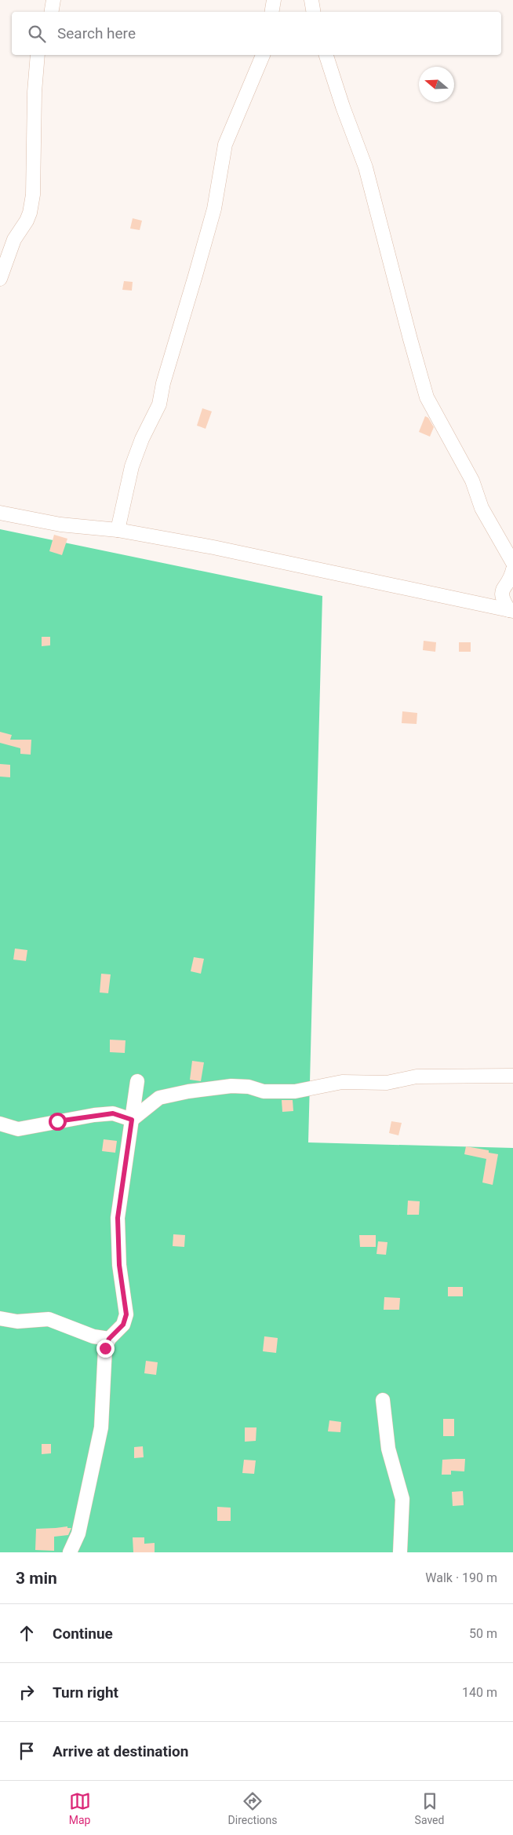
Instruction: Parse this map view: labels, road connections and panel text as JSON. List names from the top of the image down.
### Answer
{
  "north": "left",
  "page": {
    "search": "Search here",
    "heading": ["3 min", "Walk · 190 m"],
    "list": [
      ["Continue", "50 m"],
      ["Turn right", "140 m"],
      "Arrive at destination"
    ],
    "nav": ["Map", "Directions", "Saved"]
  }
}
